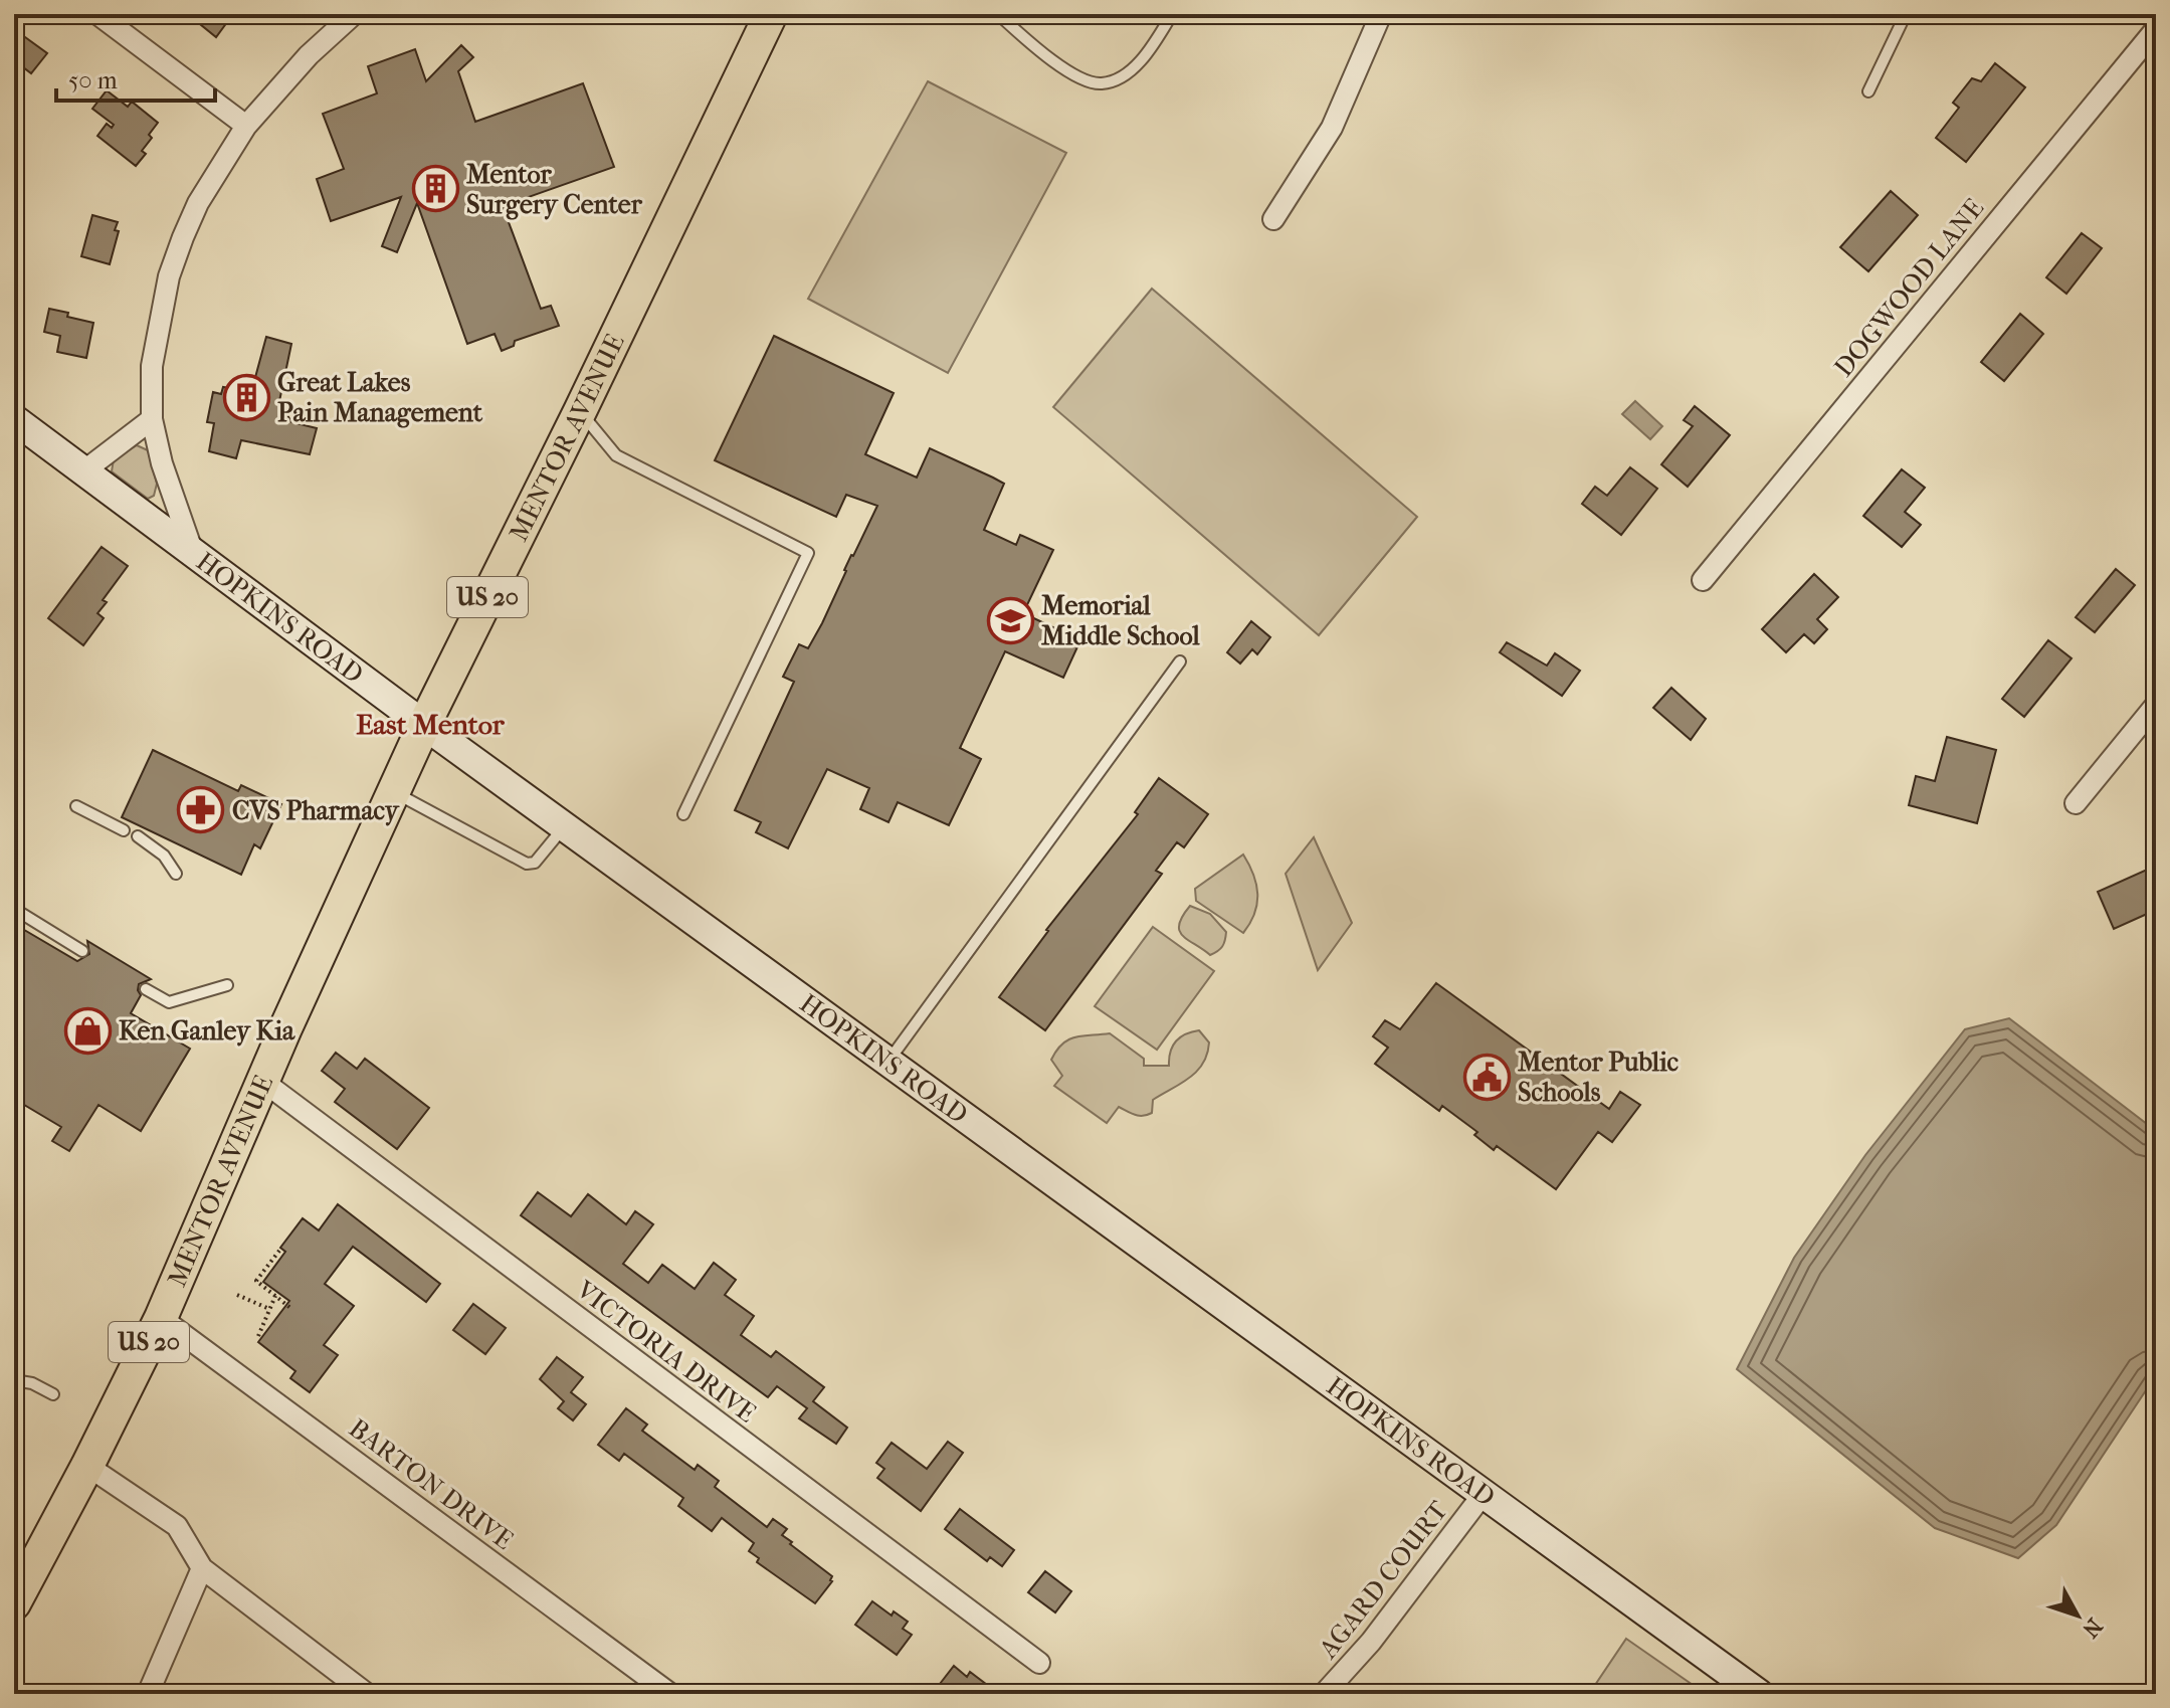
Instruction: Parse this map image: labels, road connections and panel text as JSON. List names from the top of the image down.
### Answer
{
  "streets": {
    "main road": ["MENTOR AVENUE", "US 20"],
    "street": [
      "DOGWOOD LANE",
      "HOPKINS ROAD",
      "VICTORIA DRIVE",
      "BARTON DRIVE",
      "AGARD COURT"
    ]
  },
  "crossings": [
    ["MENTOR AVENUE", "HOPKINS ROAD"],
    ["MENTOR AVENUE", "VICTORIA DRIVE"],
    ["MENTOR AVENUE", "BARTON DRIVE"],
    ["HOPKINS ROAD", "AGARD COURT"]
  ],
  "districts": ["East Mentor"],
  "places": {
    "building": ["Mentor Surgery Center", "Great Lakes Pain Management"],
    "school or university": ["Memorial Middle School"],
    "pharmacy": ["CVS Pharmacy"],
    "shop": ["Ken Ganley Kia"],
    "public building": ["Mentor Public Schools"]
  },
  "scale_bar": "50 m",
  "north": "bottom right"
}
